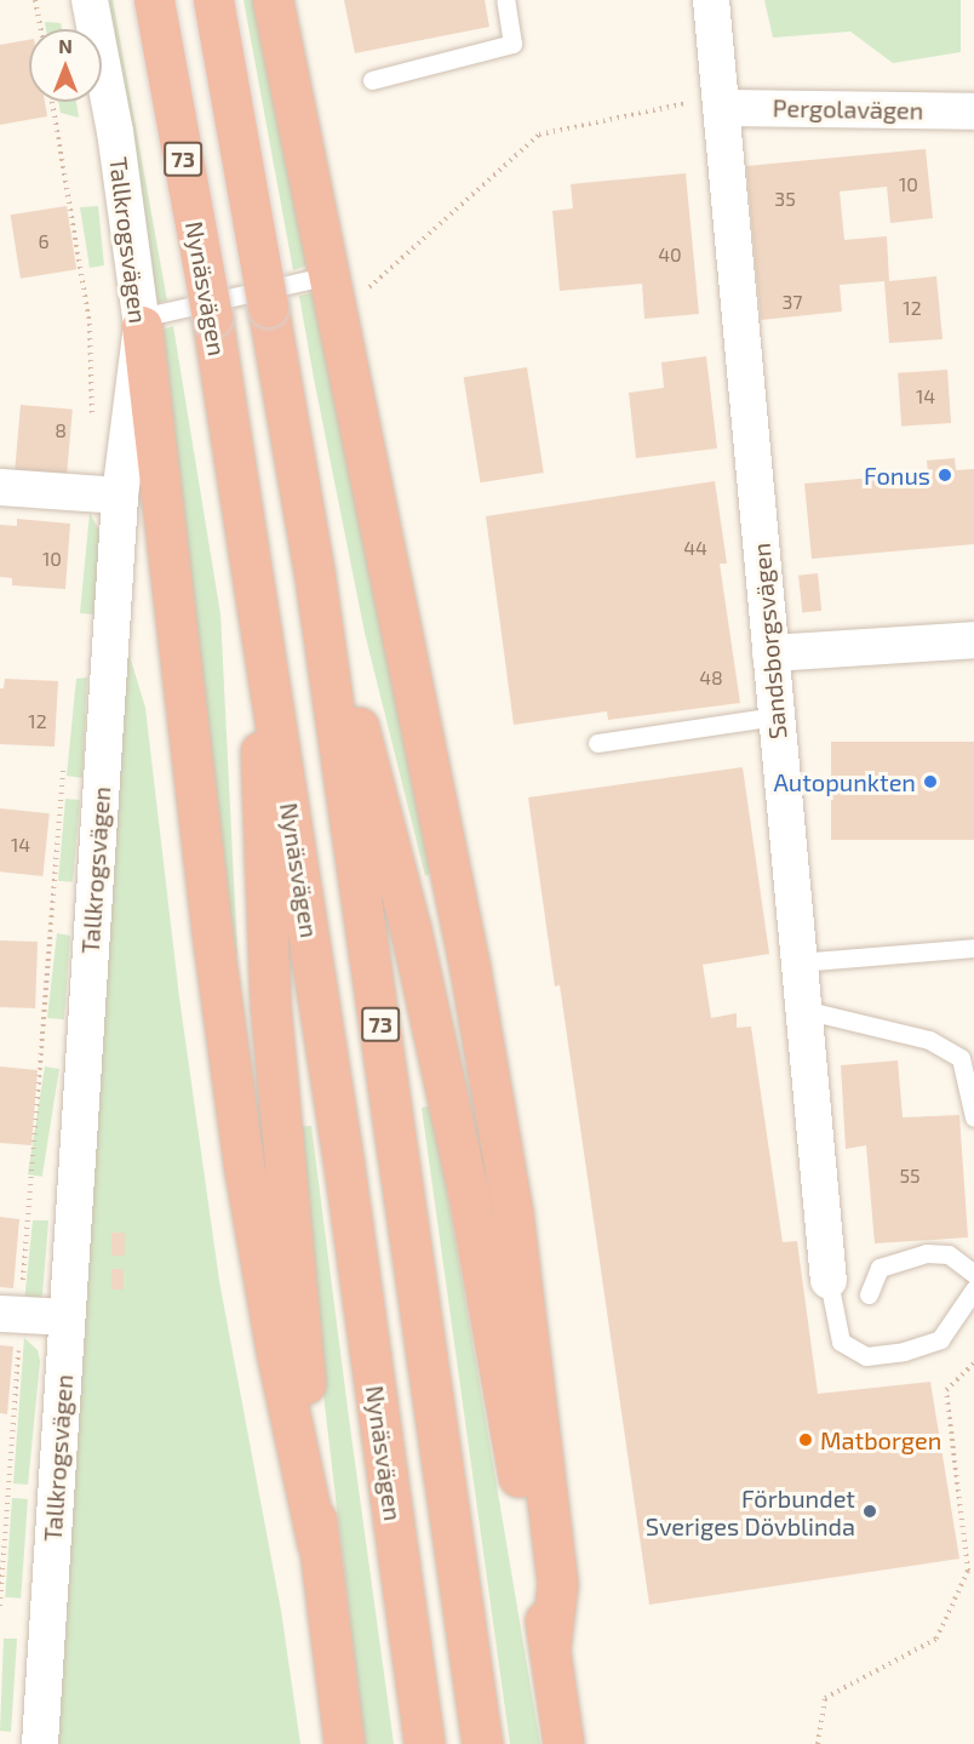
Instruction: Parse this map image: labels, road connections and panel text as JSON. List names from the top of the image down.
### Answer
{
  "streets": {
    "highway": ["73", "Nynäsvägen"],
    "street": ["Pergolavägen", "Tallkrogsvägen", "Sandsborgsvägen"]
  },
  "crossings": [
    ["Pergolavägen", "Sandsborgsvägen"]
  ],
  "places": [
    "Fonus",
    "Autopunkten",
    "Matborgen",
    "Förbundet Sveriges Dövblinda"
  ],
  "house_numbers": [
    "10",
    "35",
    "6",
    "40",
    "37",
    "12",
    "14",
    "8",
    "44",
    "10",
    "48",
    "12",
    "14",
    "55"
  ],
  "north": "top"
}
